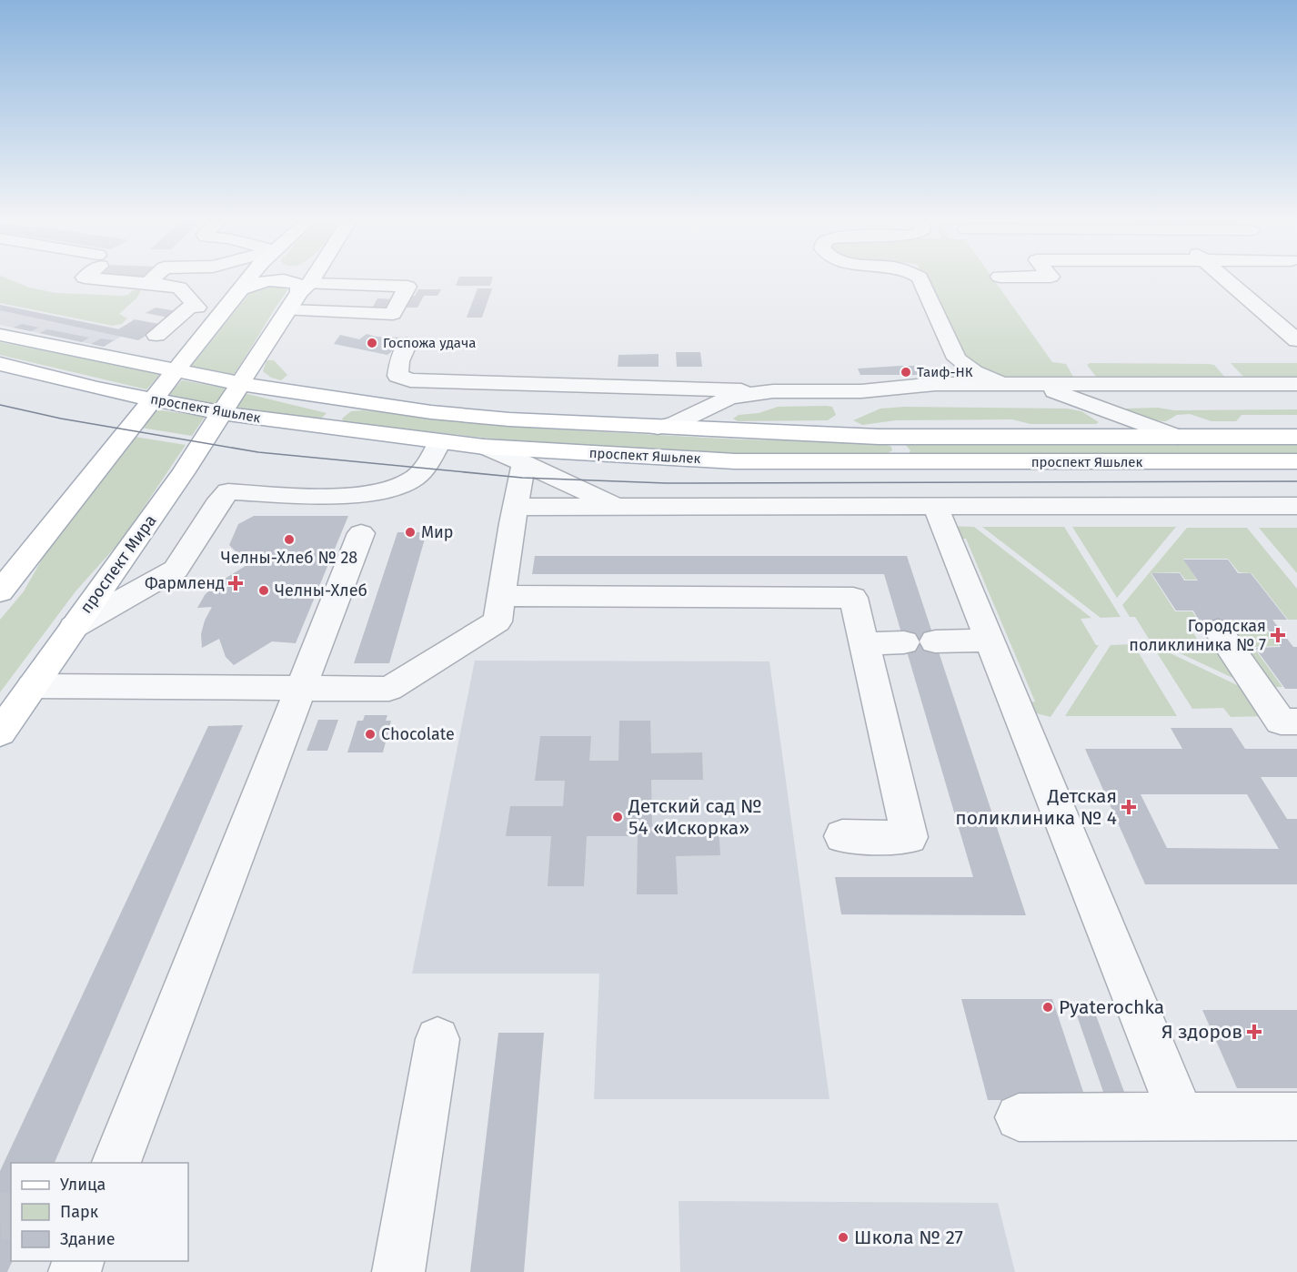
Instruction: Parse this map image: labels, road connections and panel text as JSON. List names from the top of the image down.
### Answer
{
  "streets": {
    "main road": ["проспект Яшьлек", "проспект Мира"]
  },
  "crossings": [
    ["проспект Яшьлек", "проспект Мира"]
  ],
  "places": {
    "other": [
      "Госпожа удача",
      "Таиф-НК",
      "Мир",
      "Челны-Хлеб № 28",
      "Челны-Хлеб",
      "Chocolate",
      "Детский сад № 54 «Искорка»",
      "Pyaterochka",
      "Школа № 27"
    ],
    "health": [
      "Фармленд",
      "Городская поликлиника № 7",
      "Детская поликлиника № 4",
      "Я здоров"
    ]
  },
  "legend": ["Улица", "Парк", "Здание"]
}
